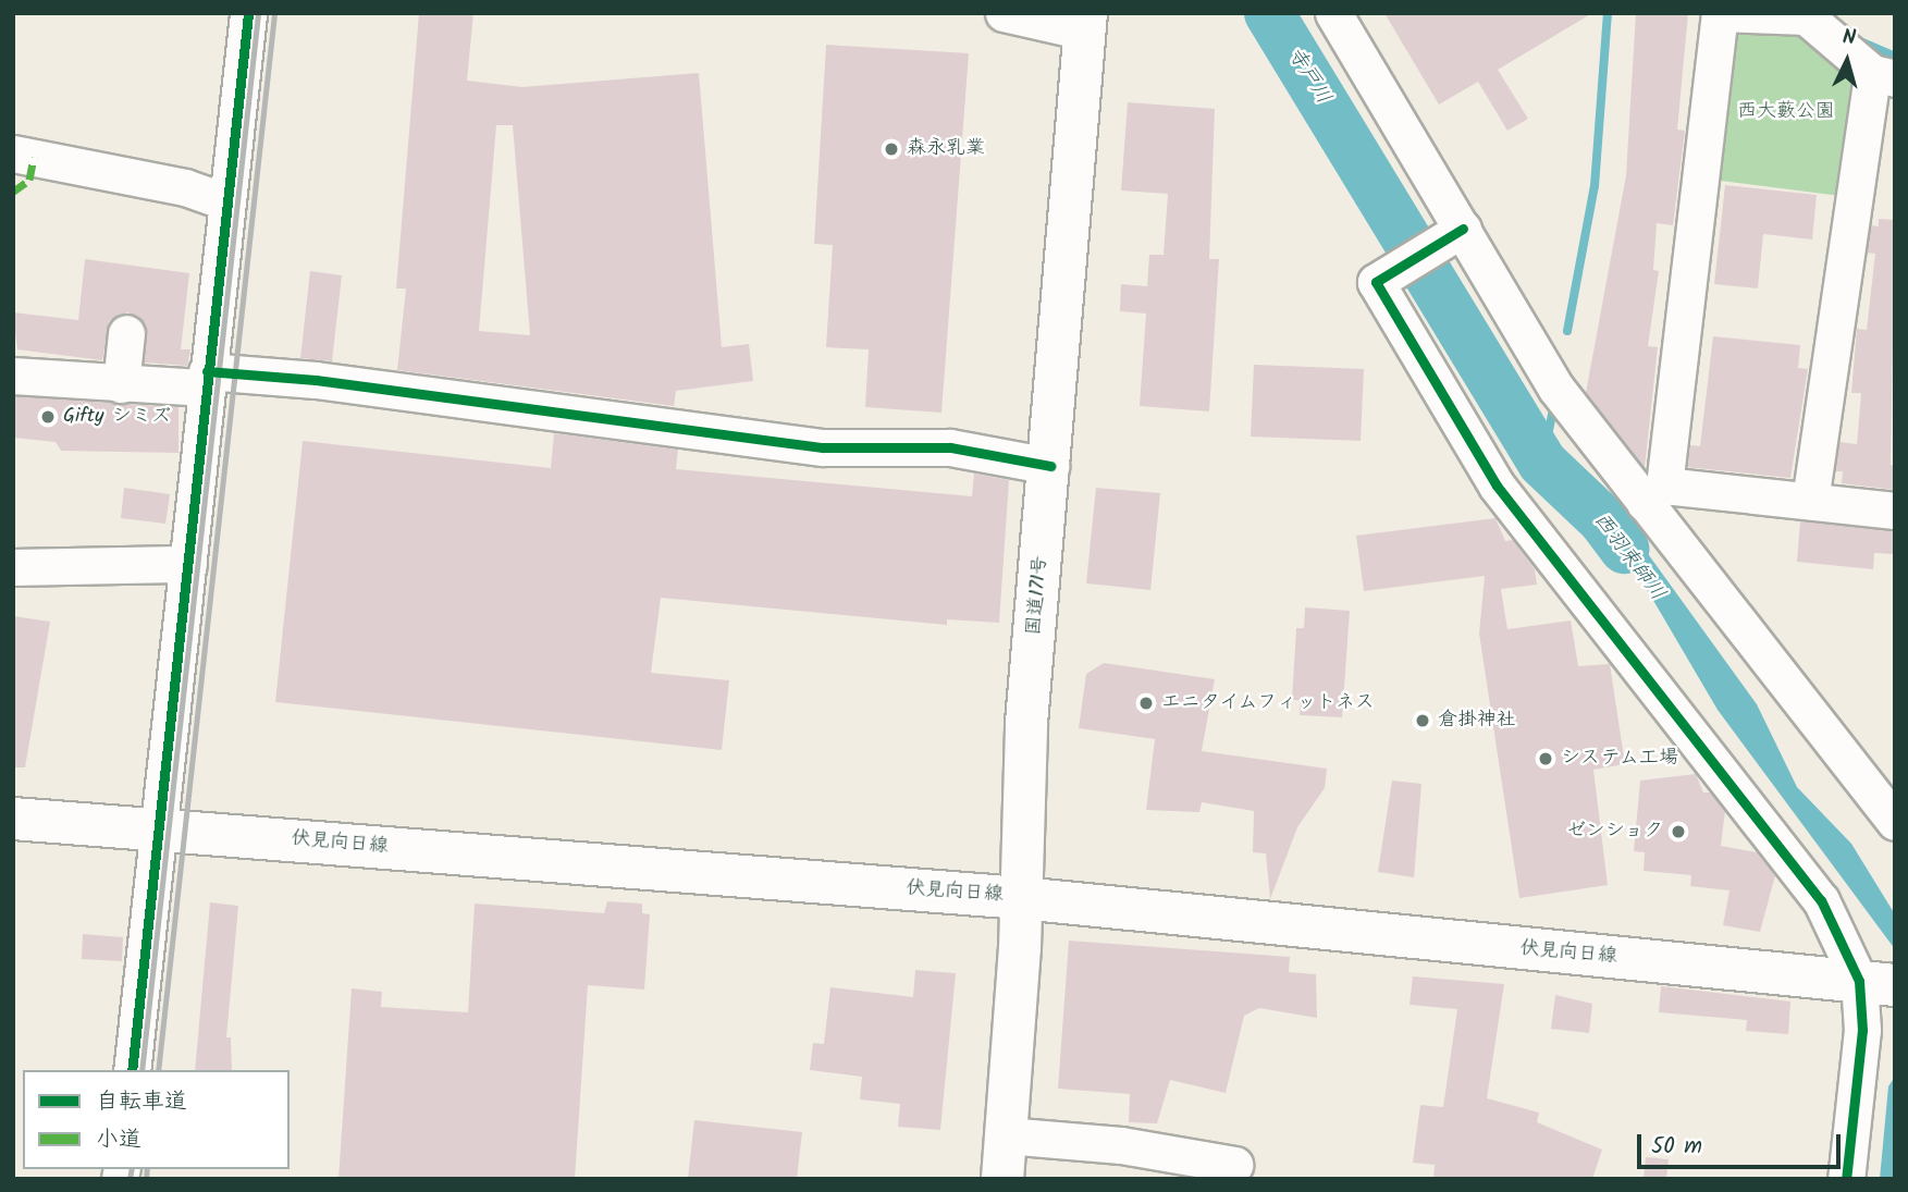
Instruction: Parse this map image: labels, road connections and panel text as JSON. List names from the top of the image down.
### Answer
{
  "streets": {
    "main road": ["国道171号", "伏見向日線"]
  },
  "crossings": [
    ["国道171号", "伏見向日線"]
  ],
  "water": ["寺戸川", "西羽束師川"],
  "parks": ["西大藪公園"],
  "places": [
    "森永乳業",
    "Gifty シミズ",
    "エニタイムフィットネス",
    "倉掛神社",
    "システム工場",
    "ゼンショク"
  ],
  "legend": ["自転車道", "小道"],
  "scale_bar": "50 m",
  "north": "top"
}
